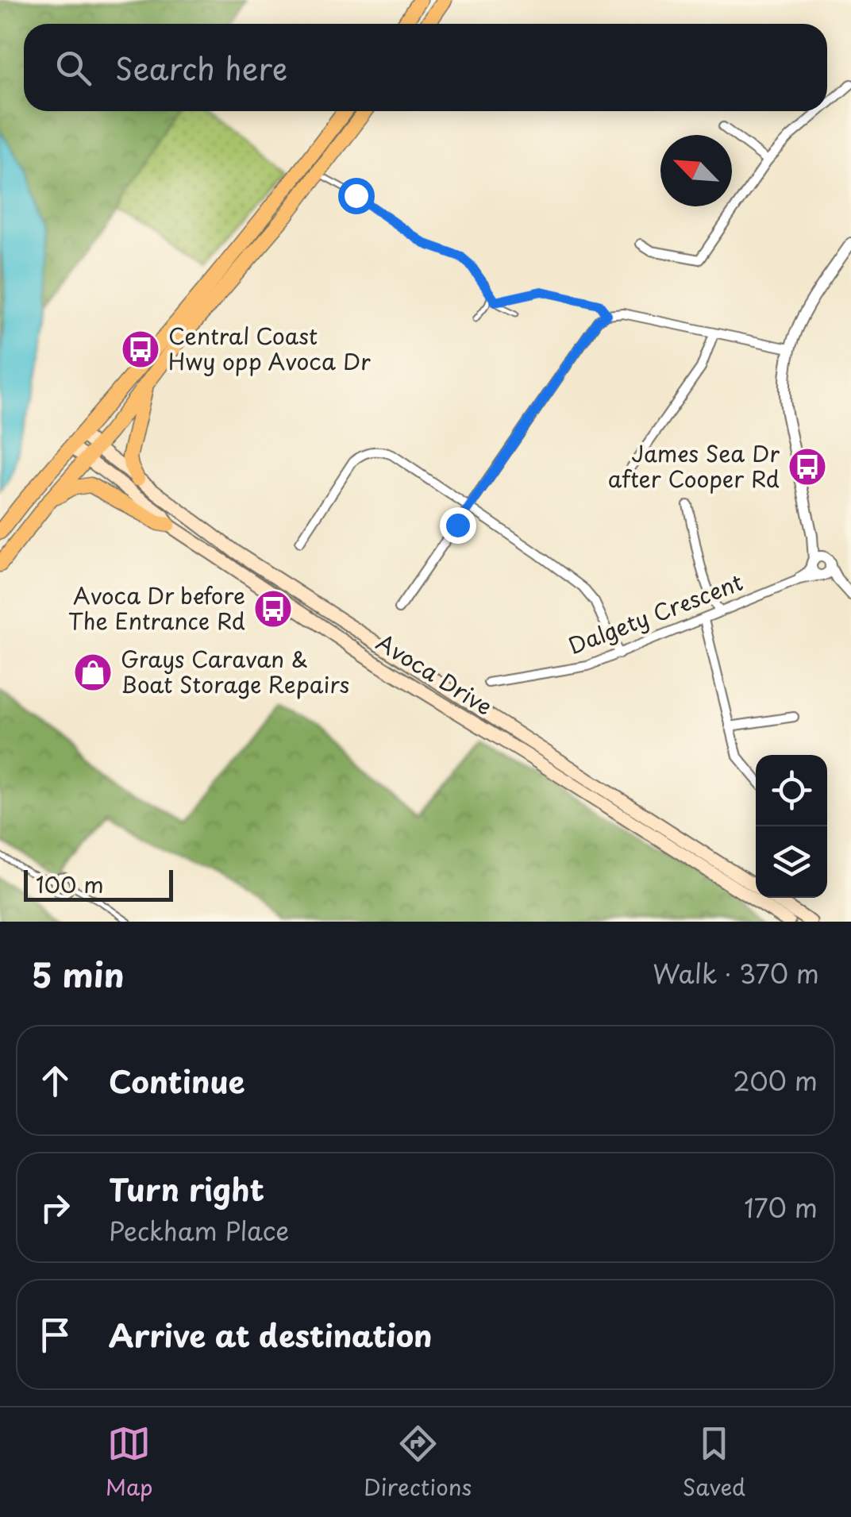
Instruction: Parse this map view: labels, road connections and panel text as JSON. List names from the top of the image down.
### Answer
{
  "streets": {
    "main road": ["Avoca Drive"],
    "street": ["Dalgety Crescent"]
  },
  "places": {
    "bus stop": ["Central Coast Hwy opp Avoca Dr", "James Sea Dr after Cooper Rd", "Avoca Dr before The Entrance Rd"],
    "shop": ["Grays Caravan & Boat Storage Repairs"]
  },
  "scale_bar": "100 m",
  "north": "top left",
  "page": {
    "search": "Search here",
    "scale": "100 m",
    "heading": ["5 min", "Walk · 370 m"],
    "list": [
      ["Continue", "200 m"],
      ["Turn right", "Peckham Place", "170 m"],
      "Arrive at destination"
    ],
    "nav": ["Map", "Directions", "Saved"]
  }
}
